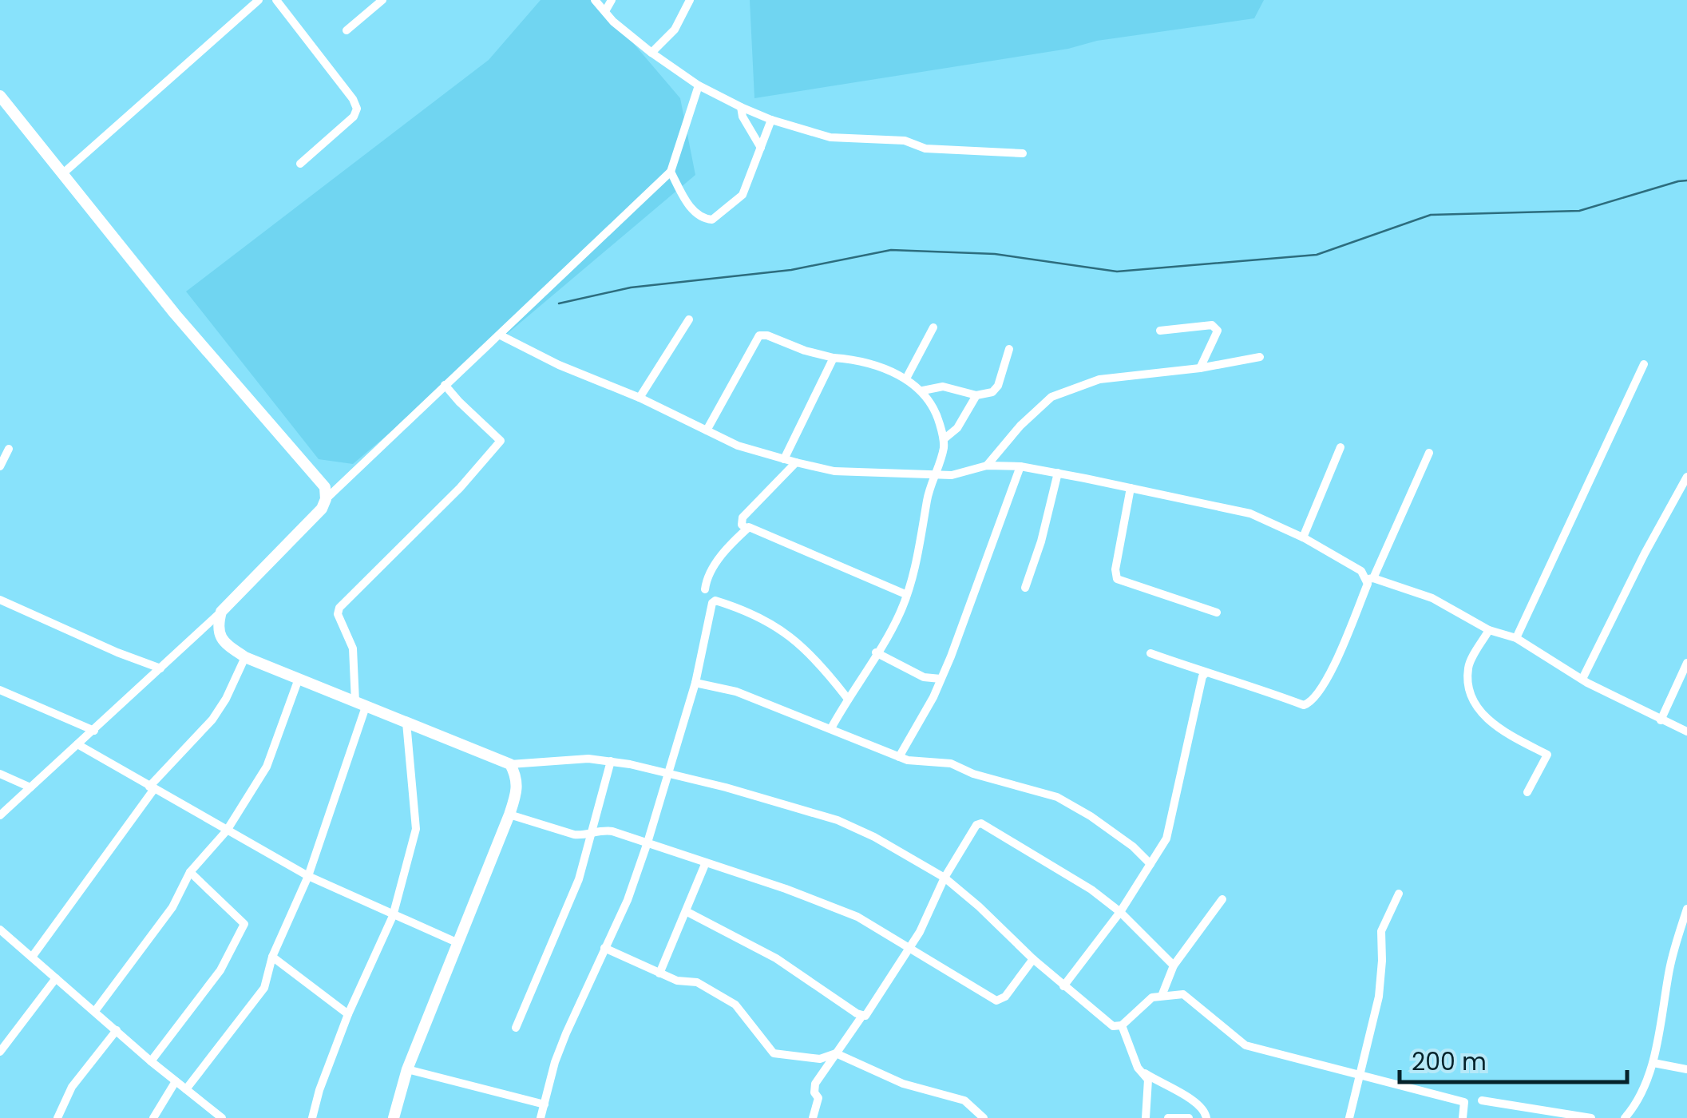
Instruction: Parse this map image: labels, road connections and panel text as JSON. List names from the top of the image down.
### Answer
{
  "scale_bar": "200 m"
}
